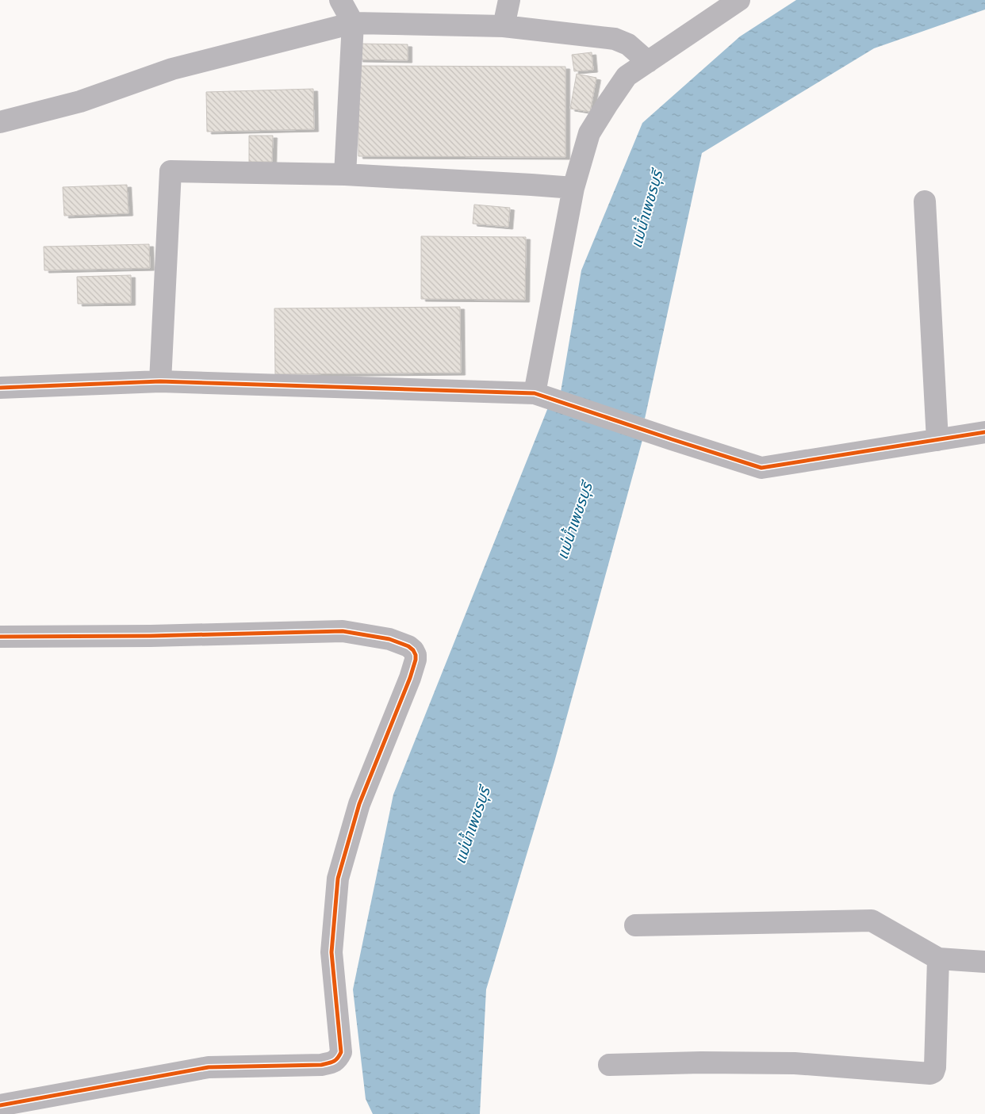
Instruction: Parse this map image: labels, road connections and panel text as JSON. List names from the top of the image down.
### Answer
{
  "water": ["แม่น้ำเพชรบุรี"]
}
